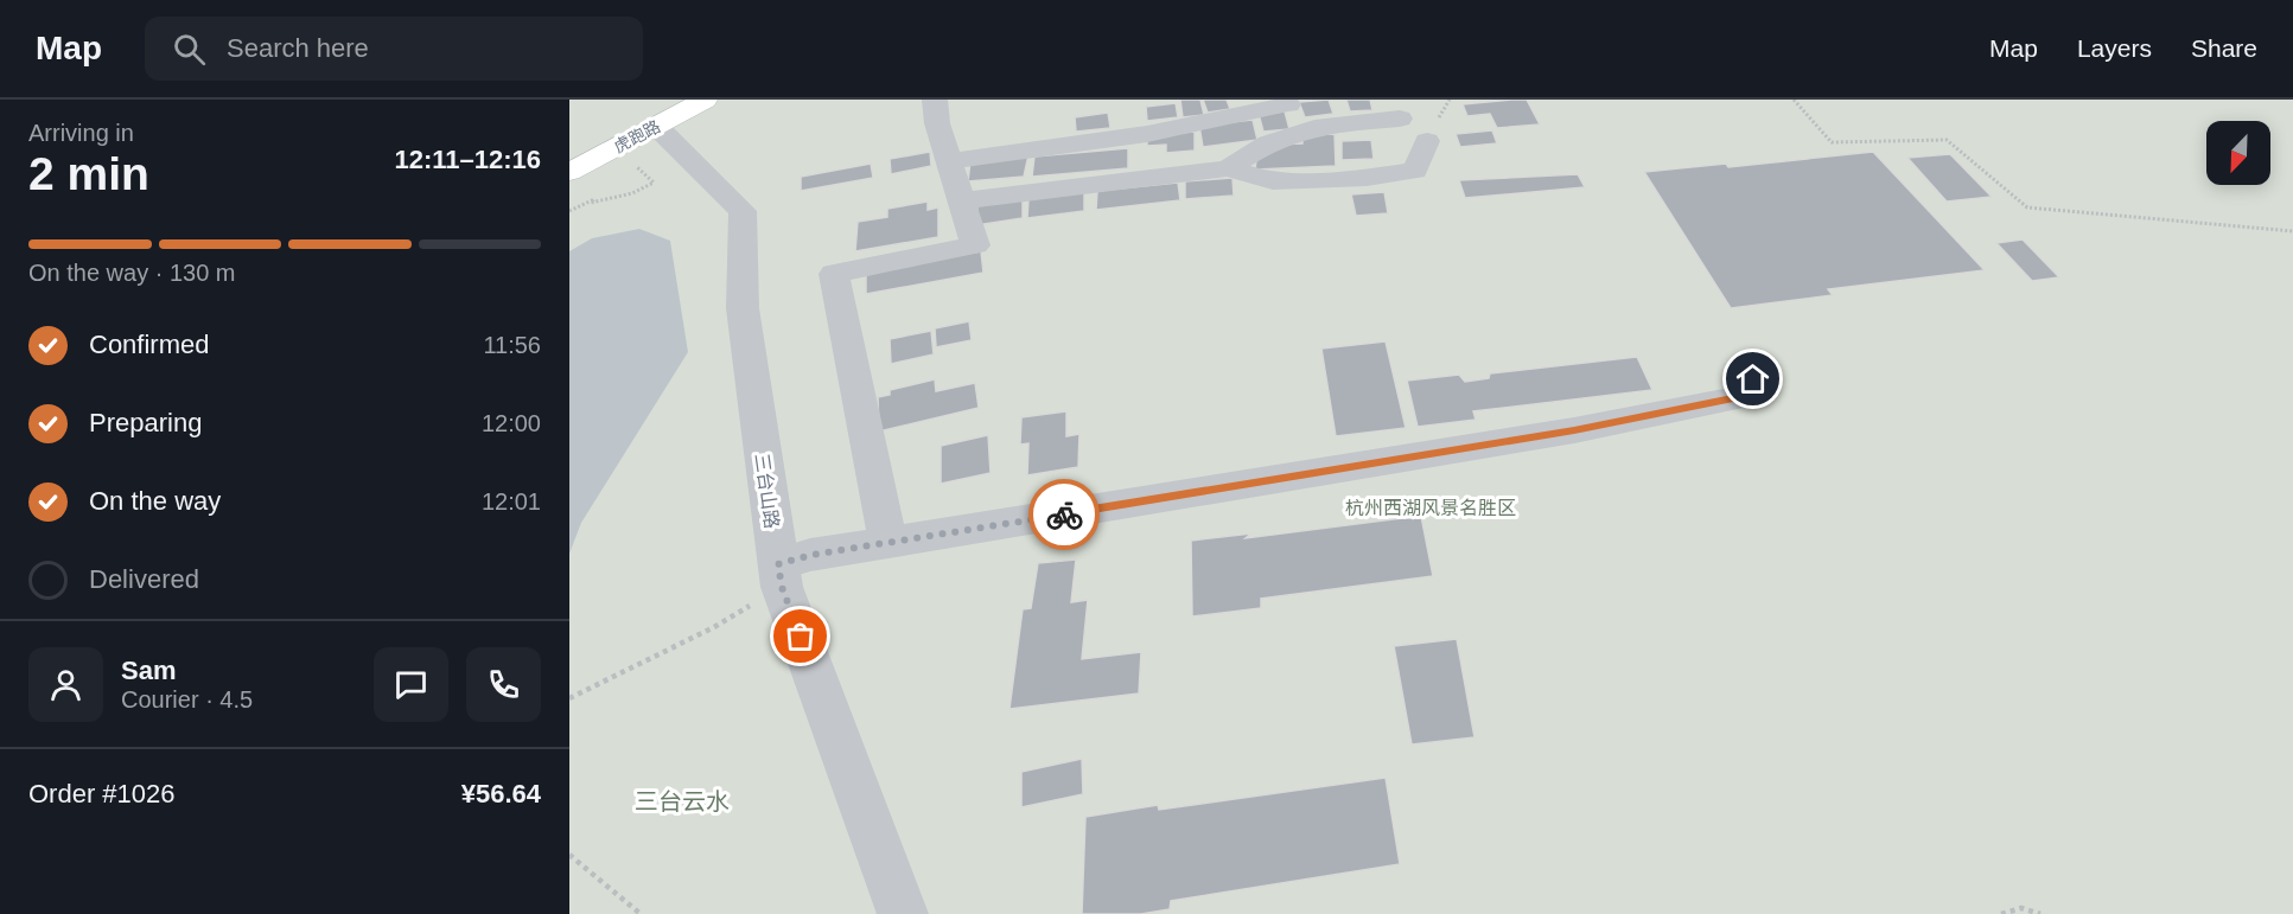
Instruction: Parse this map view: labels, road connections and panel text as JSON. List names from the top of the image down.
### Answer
{
  "streets": {
    "main road": ["虎跑路"],
    "street": ["三台山路"]
  },
  "crossings": [
    ["虎跑路", "三台山路"]
  ],
  "parks": ["杭州西湖风景名胜区", "三台云水"],
  "north": "bottom left",
  "page": {
    "header": "Map",
    "search": "Search here",
    "nav": ["Map", "Layers", "Share"],
    "heading": ["2 min", "Arriving in", "12:11–12:16"],
    "panel": [
      "Sam",
      "Courier · 4.5",
      "Order #1026",
      "¥56.64"
    ],
    "bar": "On the way · 130 m",
    "list": [
      ["Confirmed", "11:56"],
      ["Preparing", "12:00"],
      ["On the way", "12:01"],
      "Delivered"
    ]
  }
}
